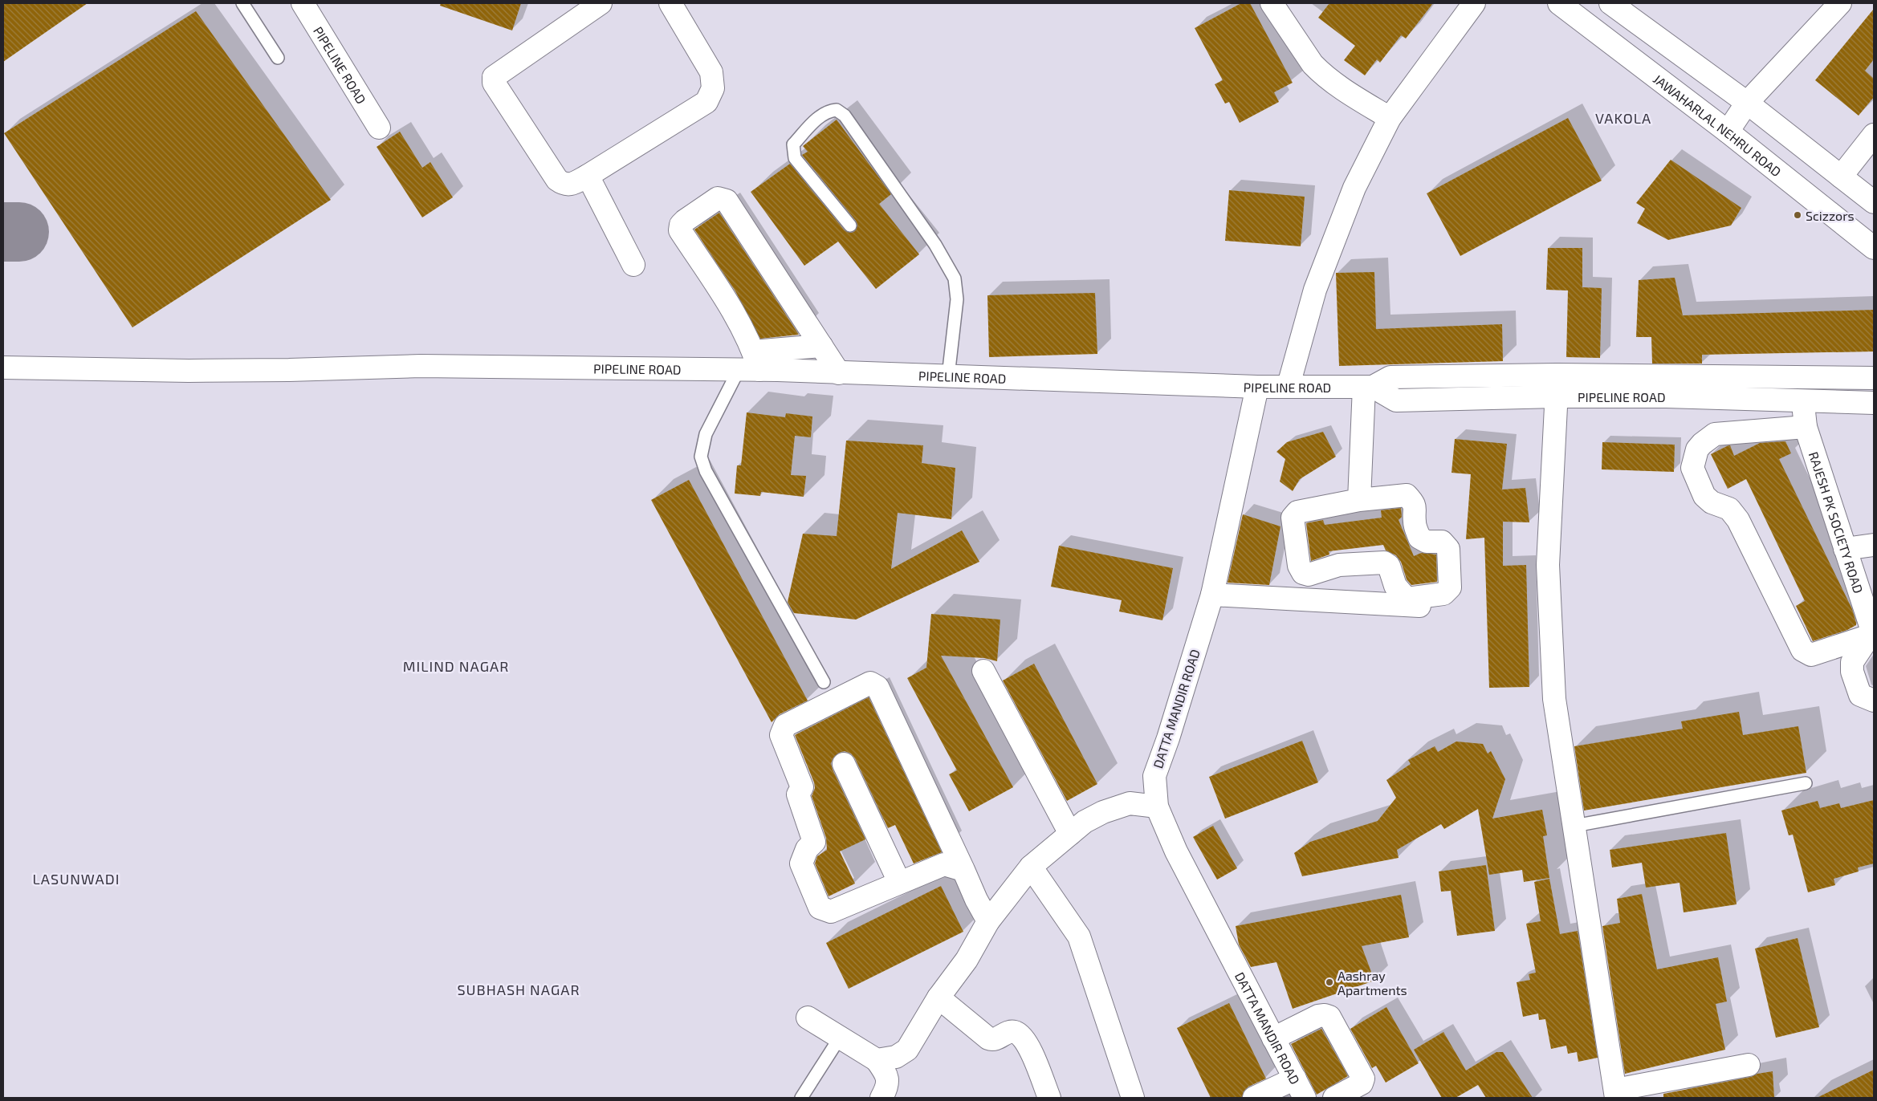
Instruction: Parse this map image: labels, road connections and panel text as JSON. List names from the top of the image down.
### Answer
{
  "streets": {
    "street": [
      "PIPELINE ROAD",
      "JAWAHARLAL NEHRU ROAD",
      "RAJESH PK SOCIETY ROAD",
      "DATTA MANDIR ROAD"
    ]
  },
  "crossings": [
    ["PIPELINE ROAD", "RAJESH PK SOCIETY ROAD"],
    ["PIPELINE ROAD", "DATTA MANDIR ROAD"]
  ],
  "districts": [
    "VAKOLA",
    "MILIND NAGAR",
    "LASUNWADI",
    "SUBHASH NAGAR"
  ],
  "places": ["Scizzors", "Aashray Apartments"]
}
